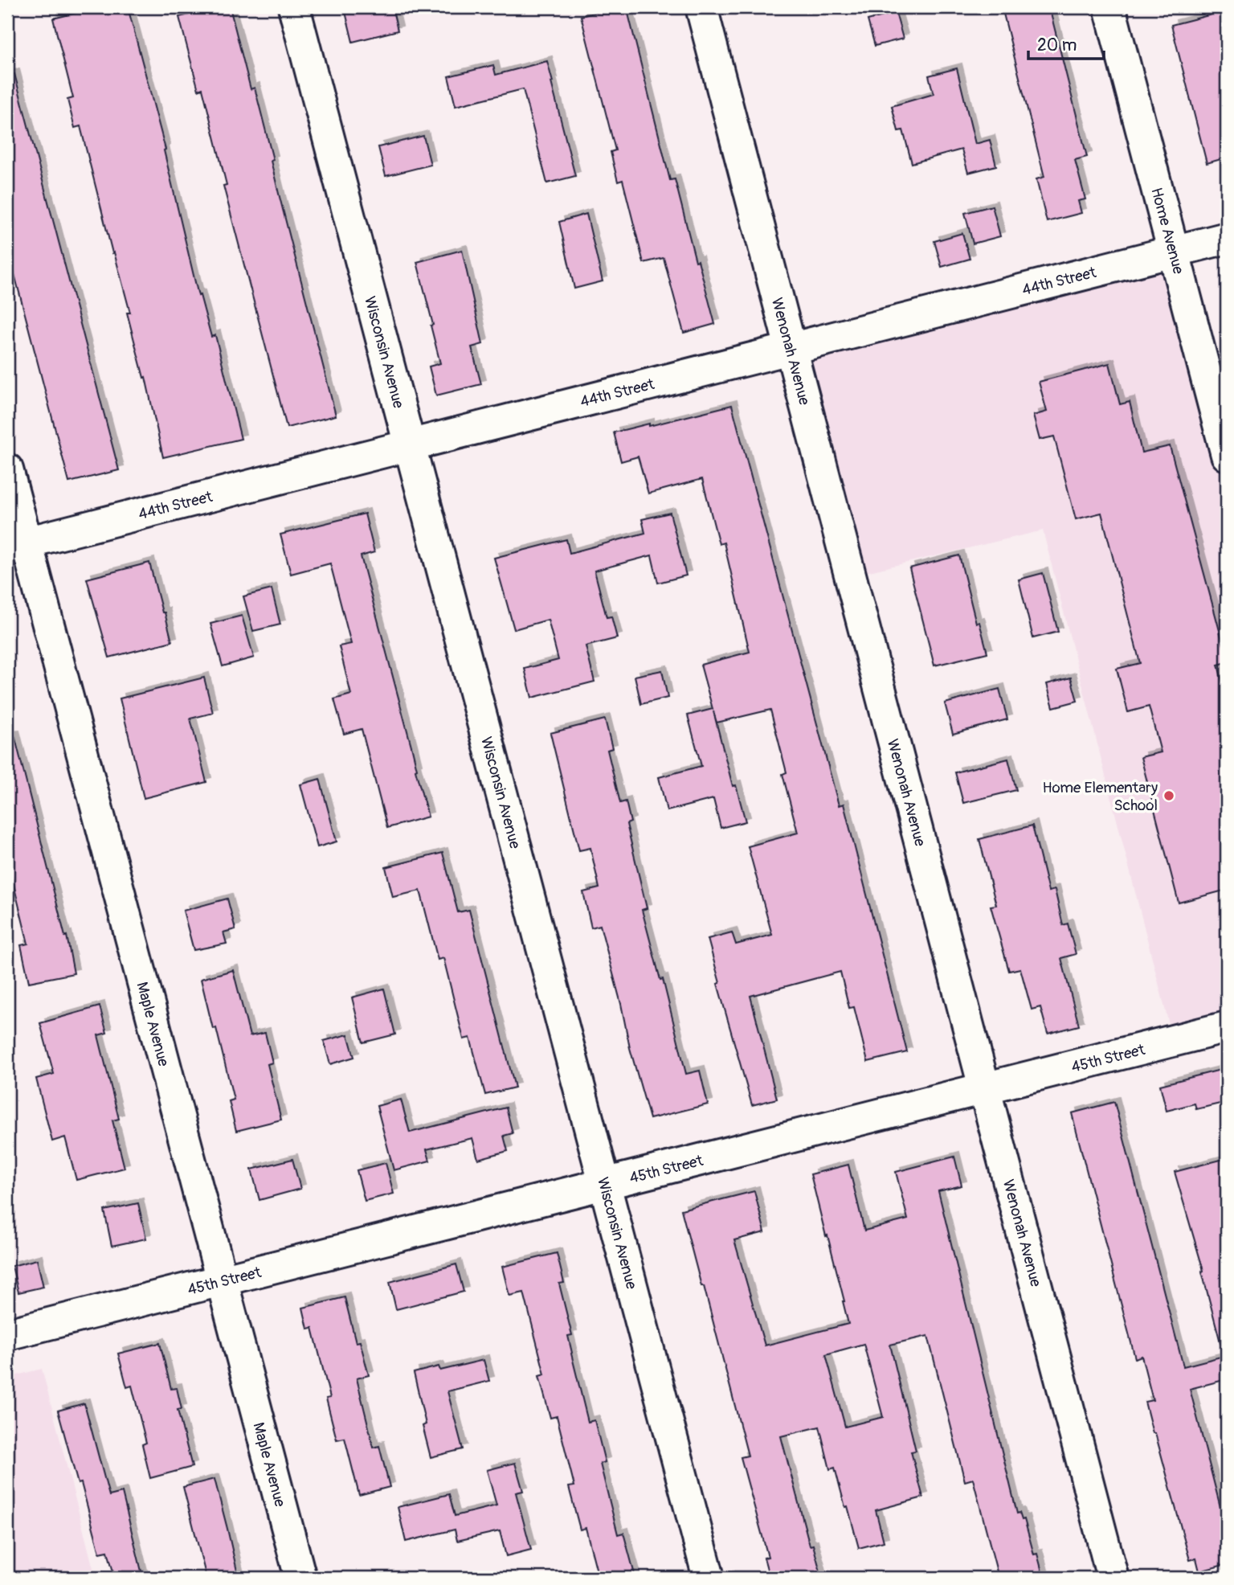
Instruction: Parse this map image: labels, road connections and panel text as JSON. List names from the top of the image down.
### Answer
{
  "streets": {
    "street": [
      "Home Avenue",
      "44th Street",
      "Wenonah Avenue",
      "Wisconsin Avenue",
      "Maple Avenue",
      "45th Street"
    ]
  },
  "crossings": [
    ["Home Avenue", "44th Street"],
    ["44th Street", "Wenonah Avenue"],
    ["44th Street", "Wisconsin Avenue"],
    ["44th Street", "Maple Avenue"],
    ["Wenonah Avenue", "45th Street"],
    ["Wisconsin Avenue", "45th Street"],
    ["Maple Avenue", "45th Street"]
  ],
  "places": ["Home Elementary School"],
  "scale_bar": "20 m"
}
